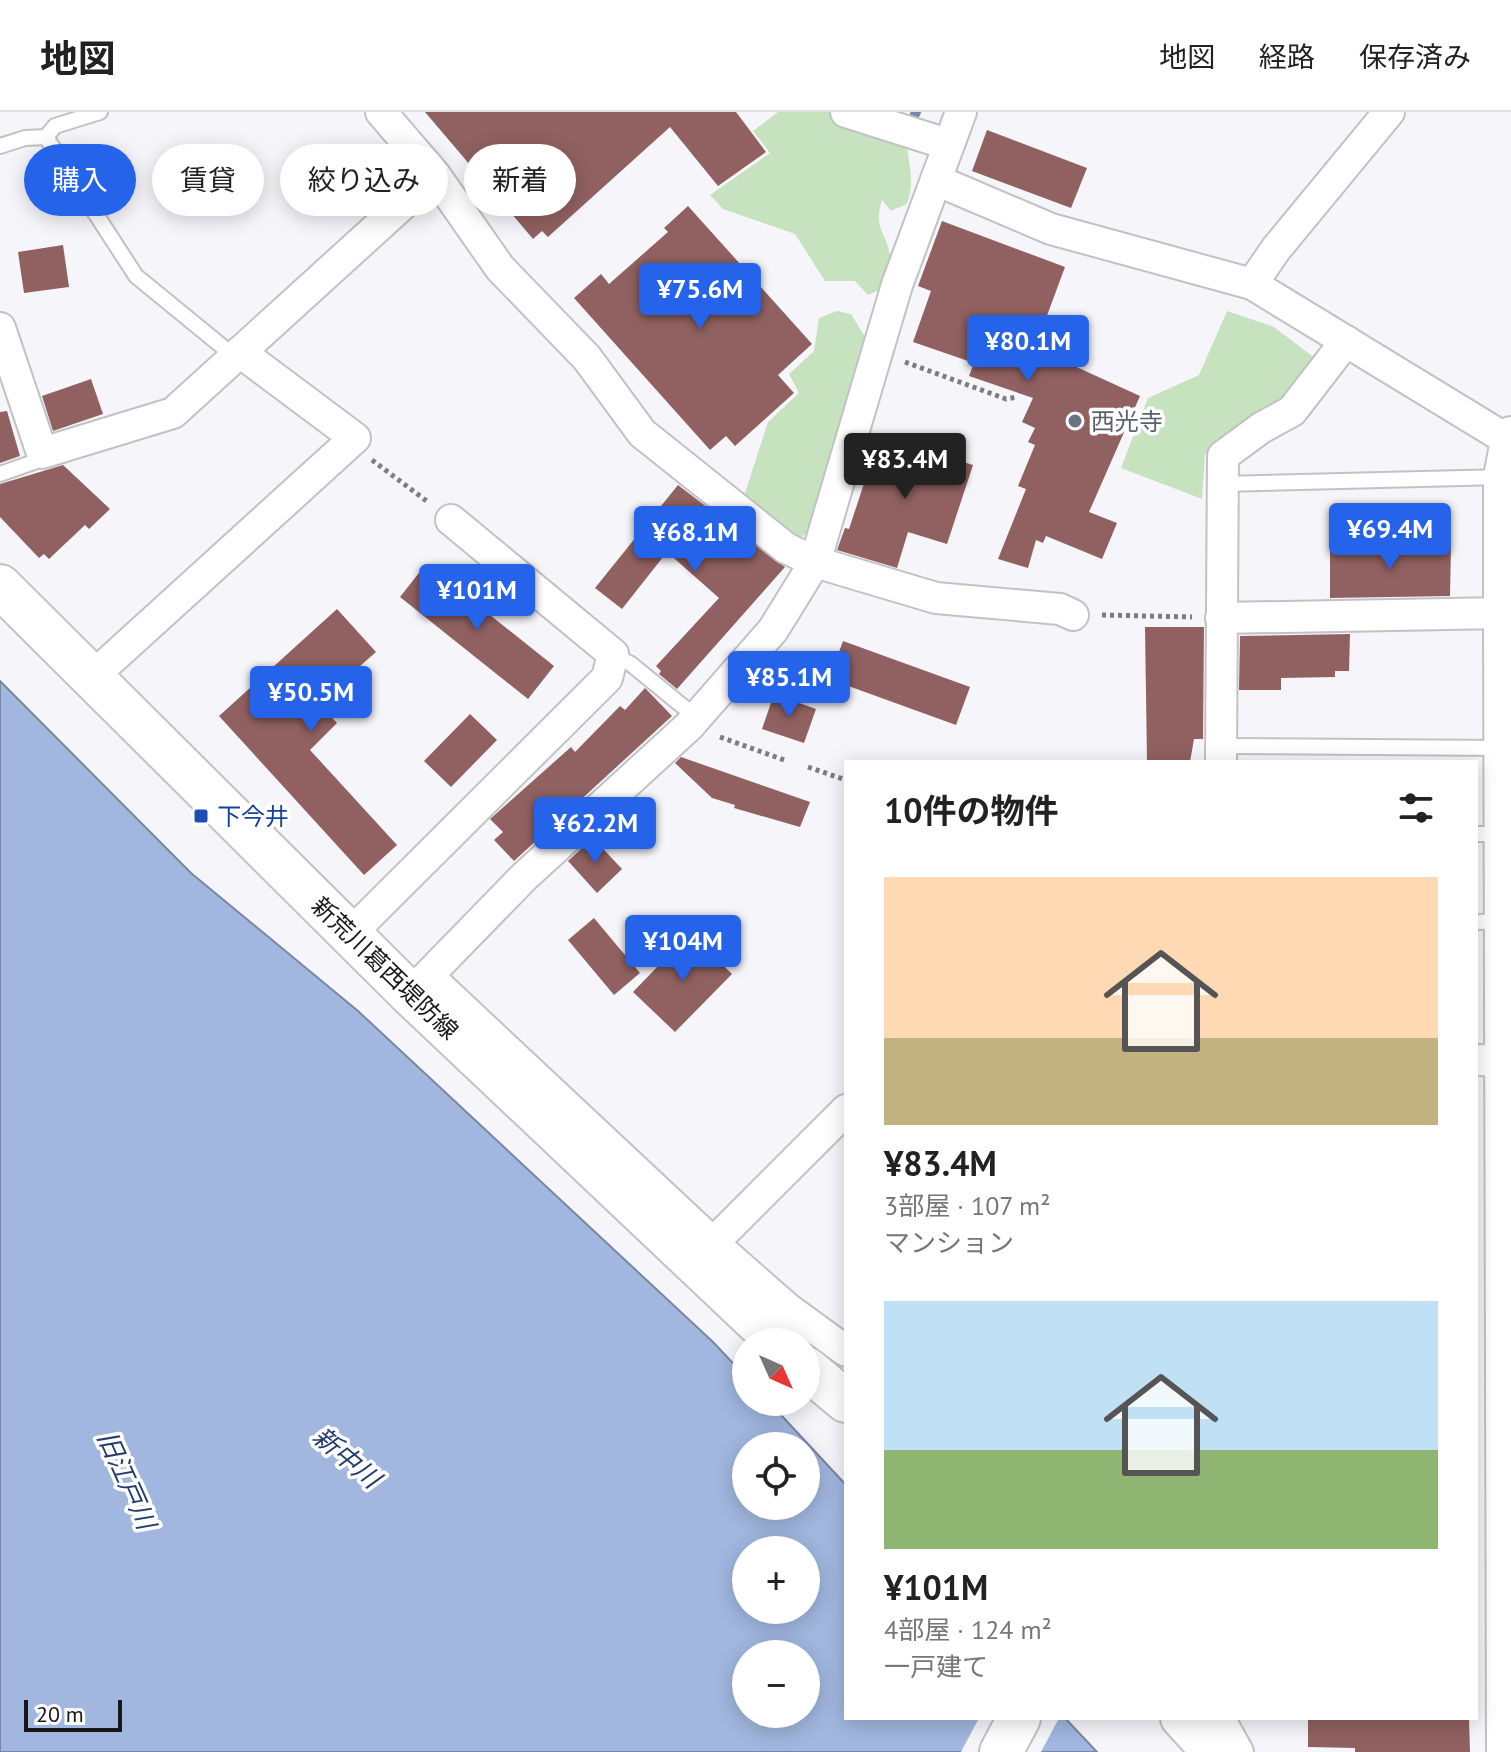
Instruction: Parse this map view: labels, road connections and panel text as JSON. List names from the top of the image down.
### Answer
{
  "streets": {
    "main road": ["新荒川葛西堤防線"]
  },
  "water": ["新中川", "旧江戸川"],
  "places": {
    "other": ["西光寺"],
    "transit": ["下今井"]
  },
  "scale_bar": "20 m",
  "north": "bottom right",
  "page": {
    "header": "地図",
    "nav": ["地図", "経路", "保存済み"],
    "chip": [
      "購入",
      "賃貸",
      "絞り込み",
      "新着"
    ],
    "price": [
      "¥75.6M",
      "¥80.1M",
      "¥83.4M",
      "¥69.4M",
      "¥68.1M",
      "¥101M",
      "¥85.1M",
      "¥50.5M",
      "¥62.2M",
      "¥104M"
    ],
    "heading": "10件の物件",
    "list": [
      {
        "name": "¥83.4M",
        "note": "3部屋 · 107 m² · マンション"
      },
      {
        "name": "¥101M",
        "note": "4部屋 · 124 m² · 一戸建て"
      }
    ],
    "map_buttons": ["+", "−"],
    "scale": "20 m"
  }
}
